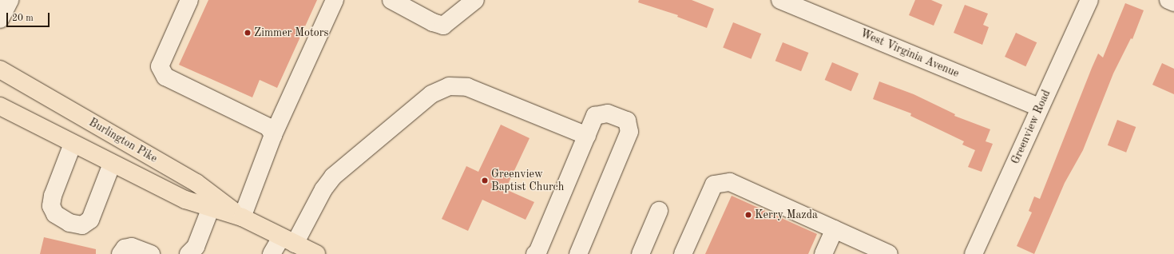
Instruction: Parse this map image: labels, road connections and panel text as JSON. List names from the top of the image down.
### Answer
{
  "streets": {
    "main road": ["Burlington Pike"],
    "street": ["West Virginia Avenue", "Greenview Road"]
  },
  "crossings": [
    ["West Virginia Avenue", "Greenview Road"]
  ],
  "places": ["Zimmer Motors", "Greenview Baptist Church", "Kerry Mazda"],
  "scale_bar": "20 m"
}
